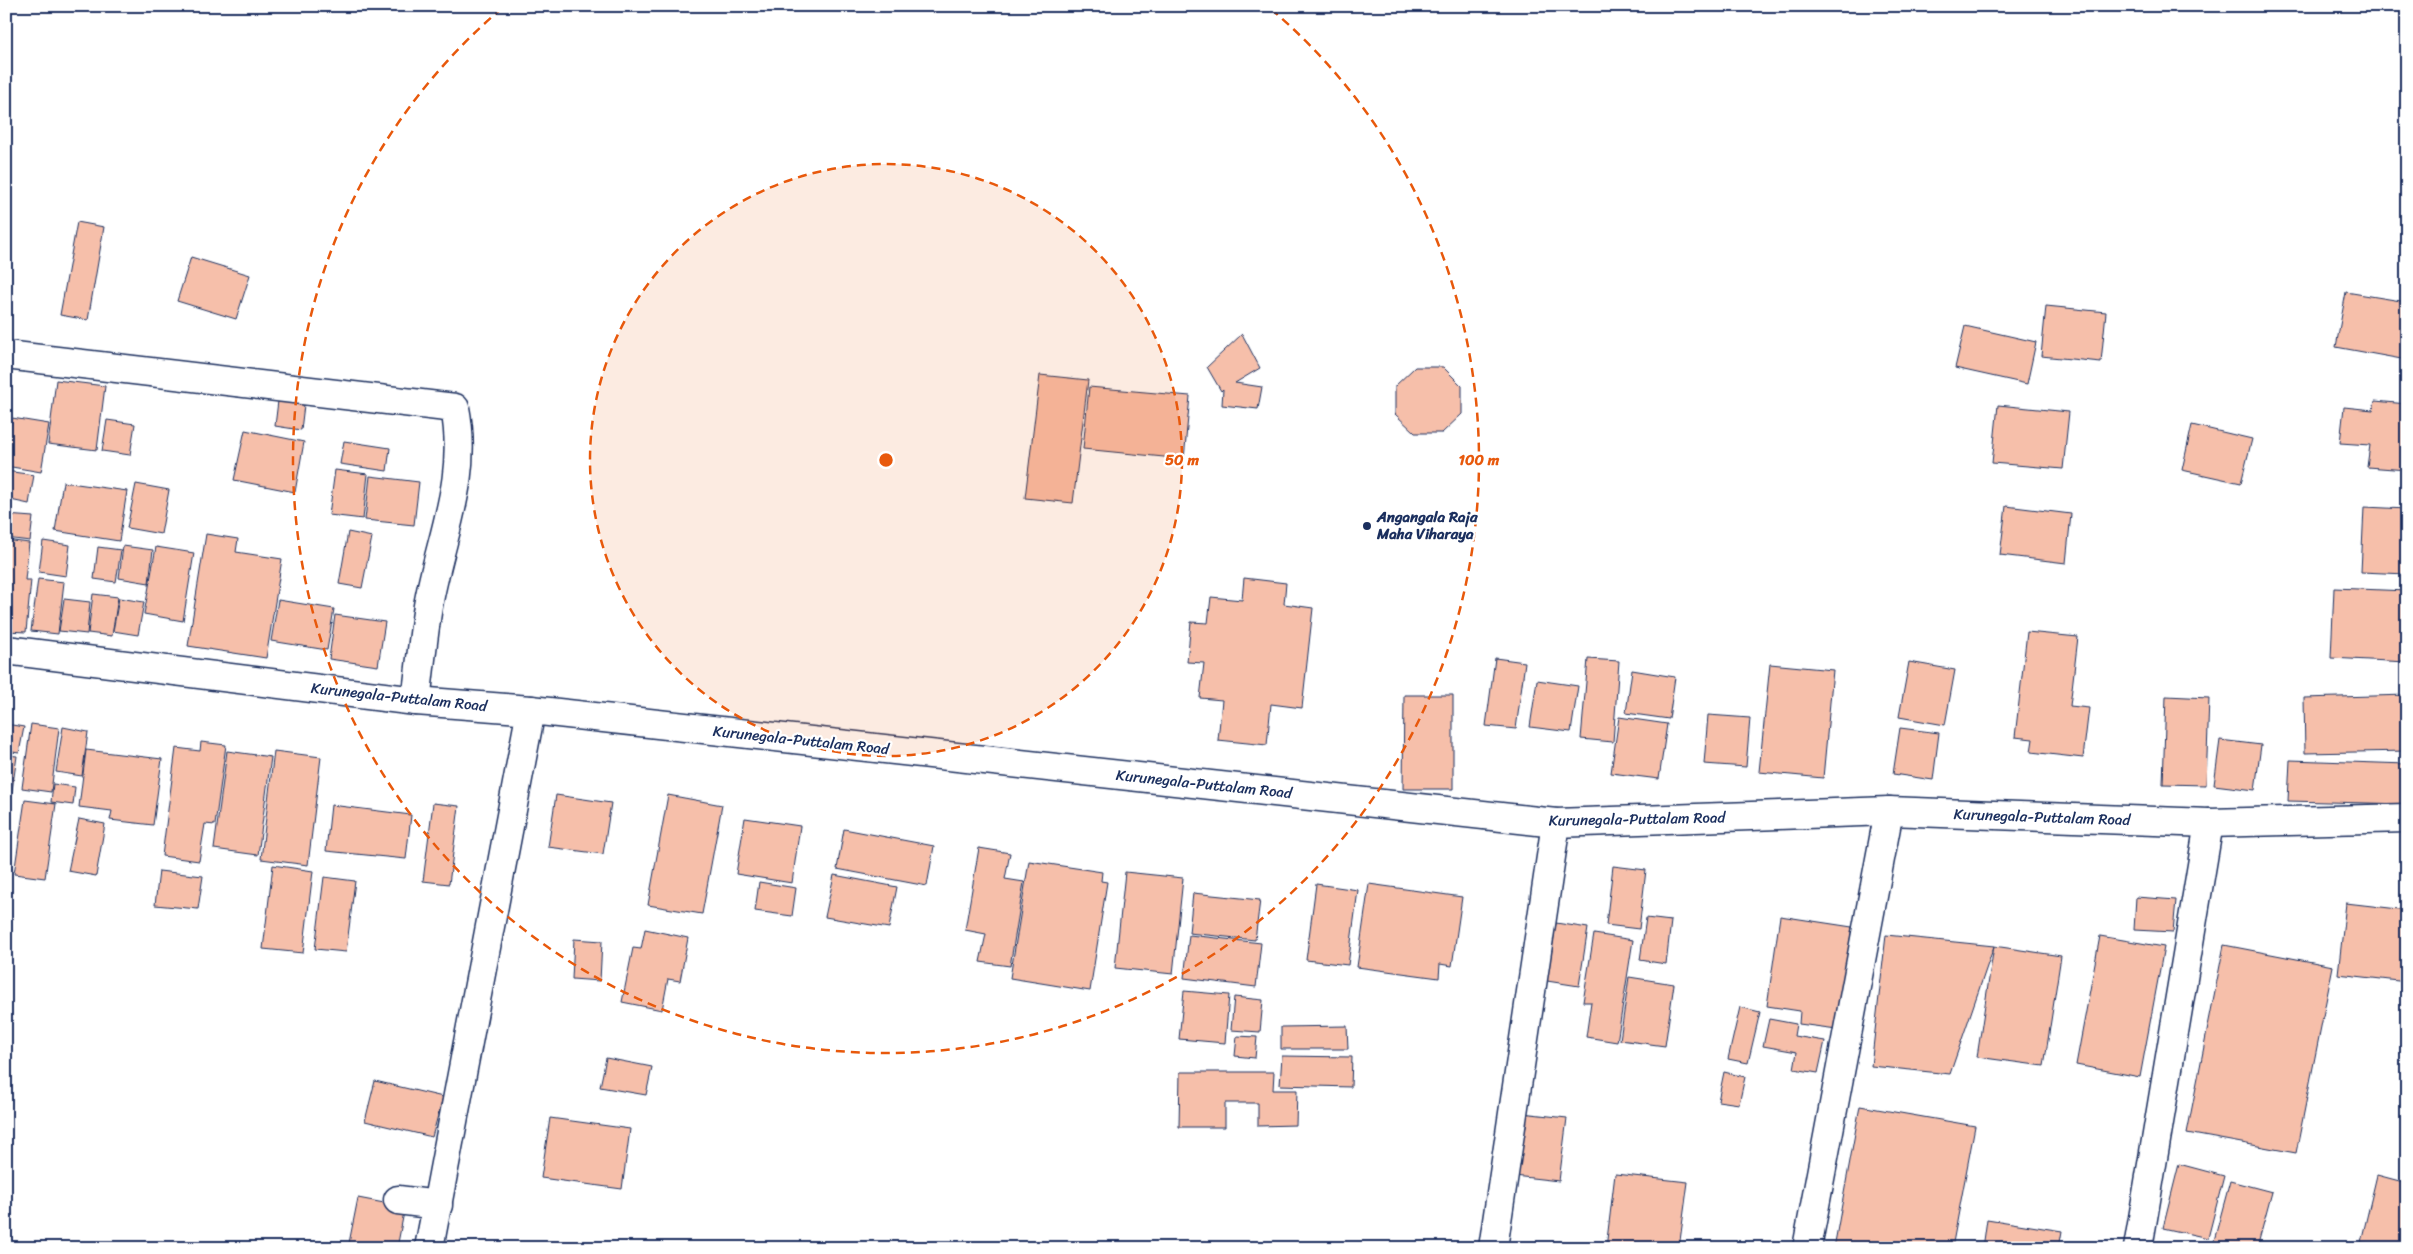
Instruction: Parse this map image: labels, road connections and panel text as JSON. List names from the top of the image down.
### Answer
{
  "streets": {
    "main road": ["Kurunegala-Puttalam Road"]
  },
  "places": ["Angangala Raja Maha Viharaya"],
  "rings": ["50 m", "100 m"]
}
